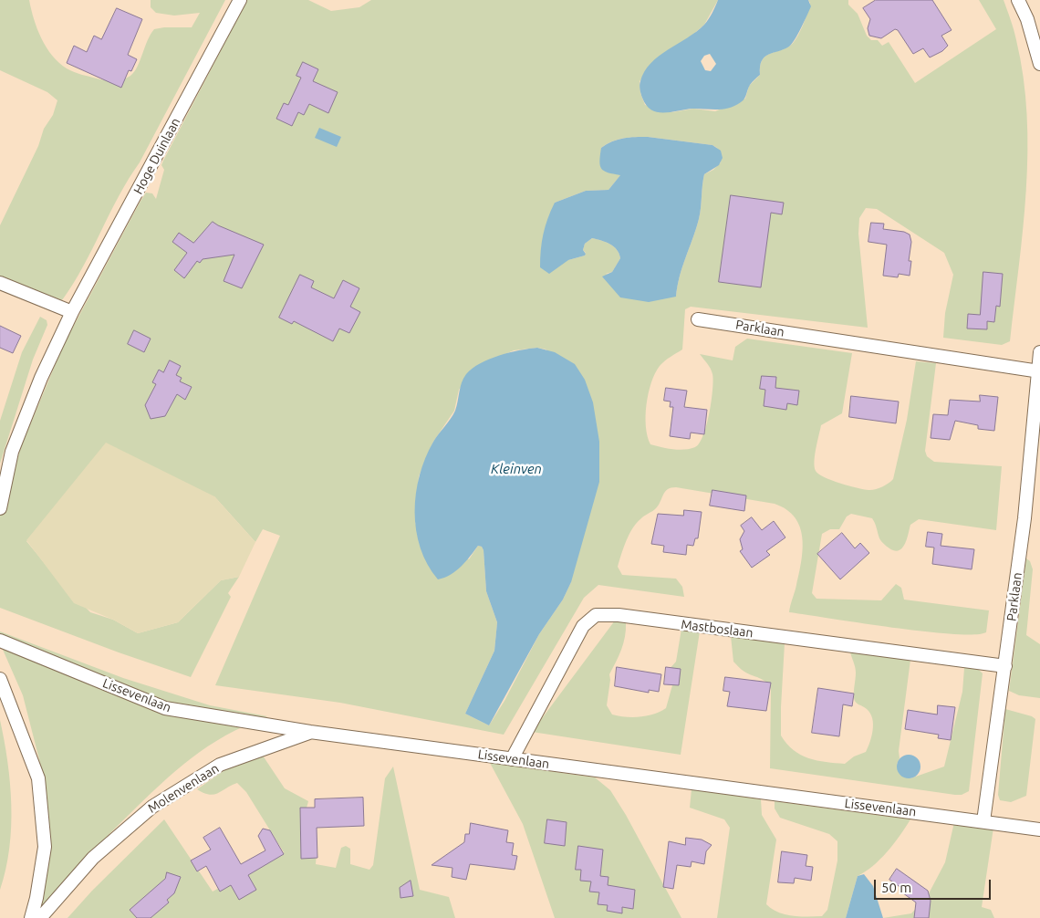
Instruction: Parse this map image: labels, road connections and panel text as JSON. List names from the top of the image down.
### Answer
{
  "streets": {
    "street": [
      "Hoge Duinlaan",
      "Parklaan",
      "Mastboslaan",
      "Lissevenlaan",
      "Molenvenlaan"
    ]
  },
  "crossings": [
    ["Parklaan", "Mastboslaan"],
    ["Parklaan", "Lissevenlaan"],
    ["Mastboslaan", "Lissevenlaan"],
    ["Lissevenlaan", "Molenvenlaan"]
  ],
  "water": ["Kleinven"],
  "scale_bar": "50 m"
}
